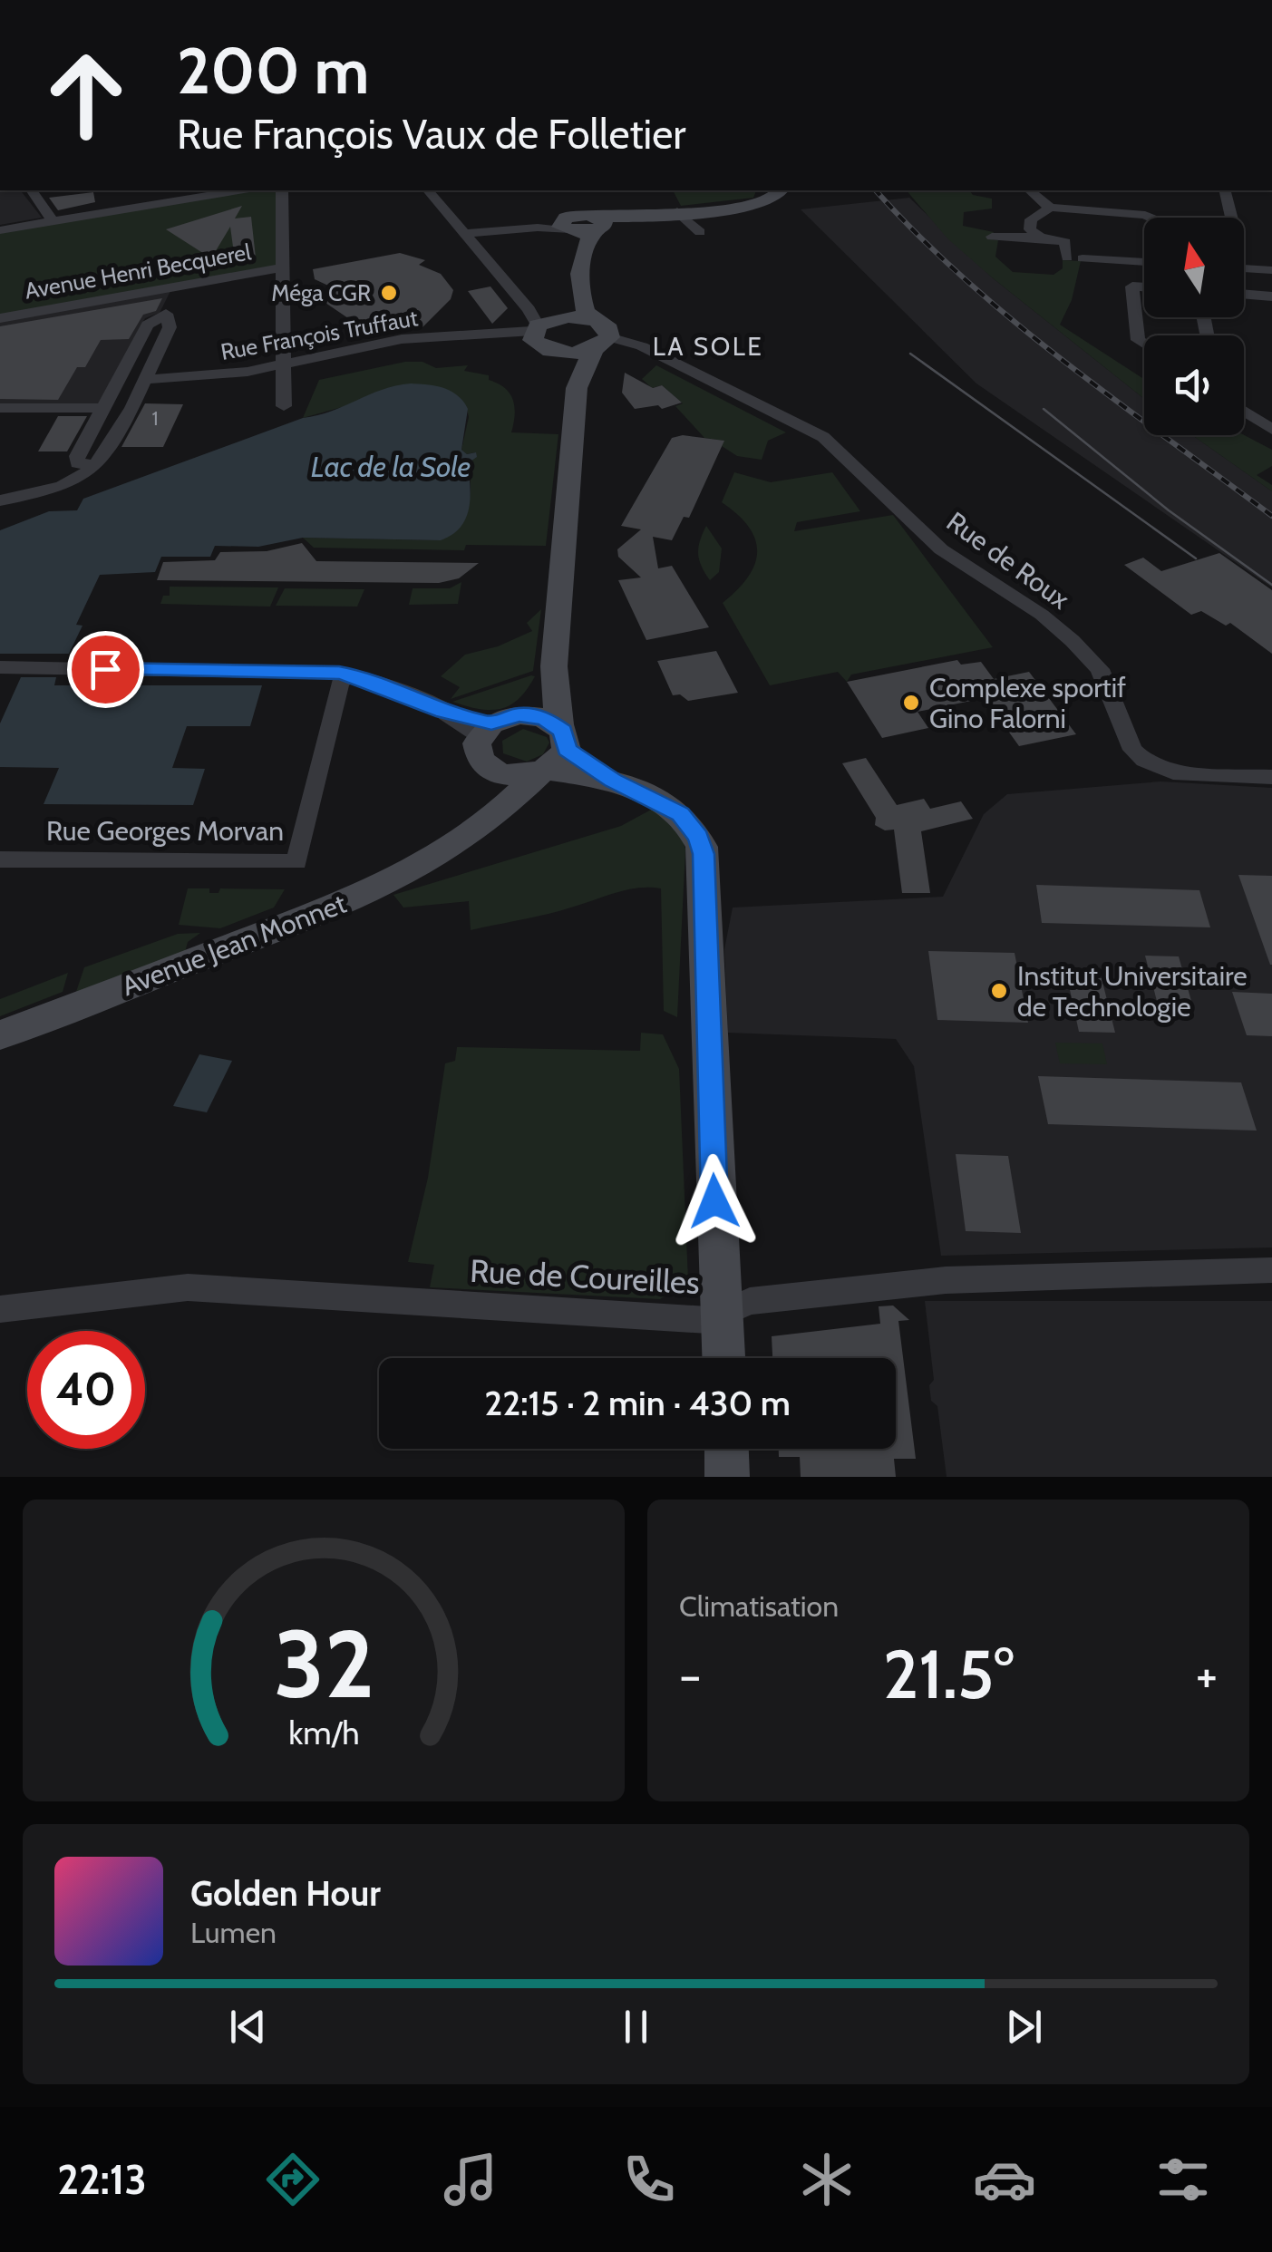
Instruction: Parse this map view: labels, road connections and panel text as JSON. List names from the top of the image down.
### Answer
{
  "streets": {
    "street": [
      "Avenue Henri Becquerel",
      "Rue François Truffaut",
      "Rue de Roux",
      "Rue Georges Morvan",
      "Avenue Jean Monnet",
      "Rue de Coureilles"
    ]
  },
  "districts": ["LA SOLE"],
  "water": ["Lac de la Sole"],
  "places": ["Méga CGR", "Complexe sportif Gino Falorni", "Institut Universitaire de Technologie"],
  "house_numbers": ["1"],
  "north": "top",
  "page": {
    "turn": ["200 m", "Rue François Vaux de Folletier"],
    "limit": "40",
    "trip": "22:15 · 2 min · 430 m",
    "tile": "Climatisation",
    "heat": ["−", "21.5°", "+"],
    "song": ["Golden Hour", "Lumen"],
    "tabs": "22:13",
    "gauge": ["32", "km/h"]
  }
}
